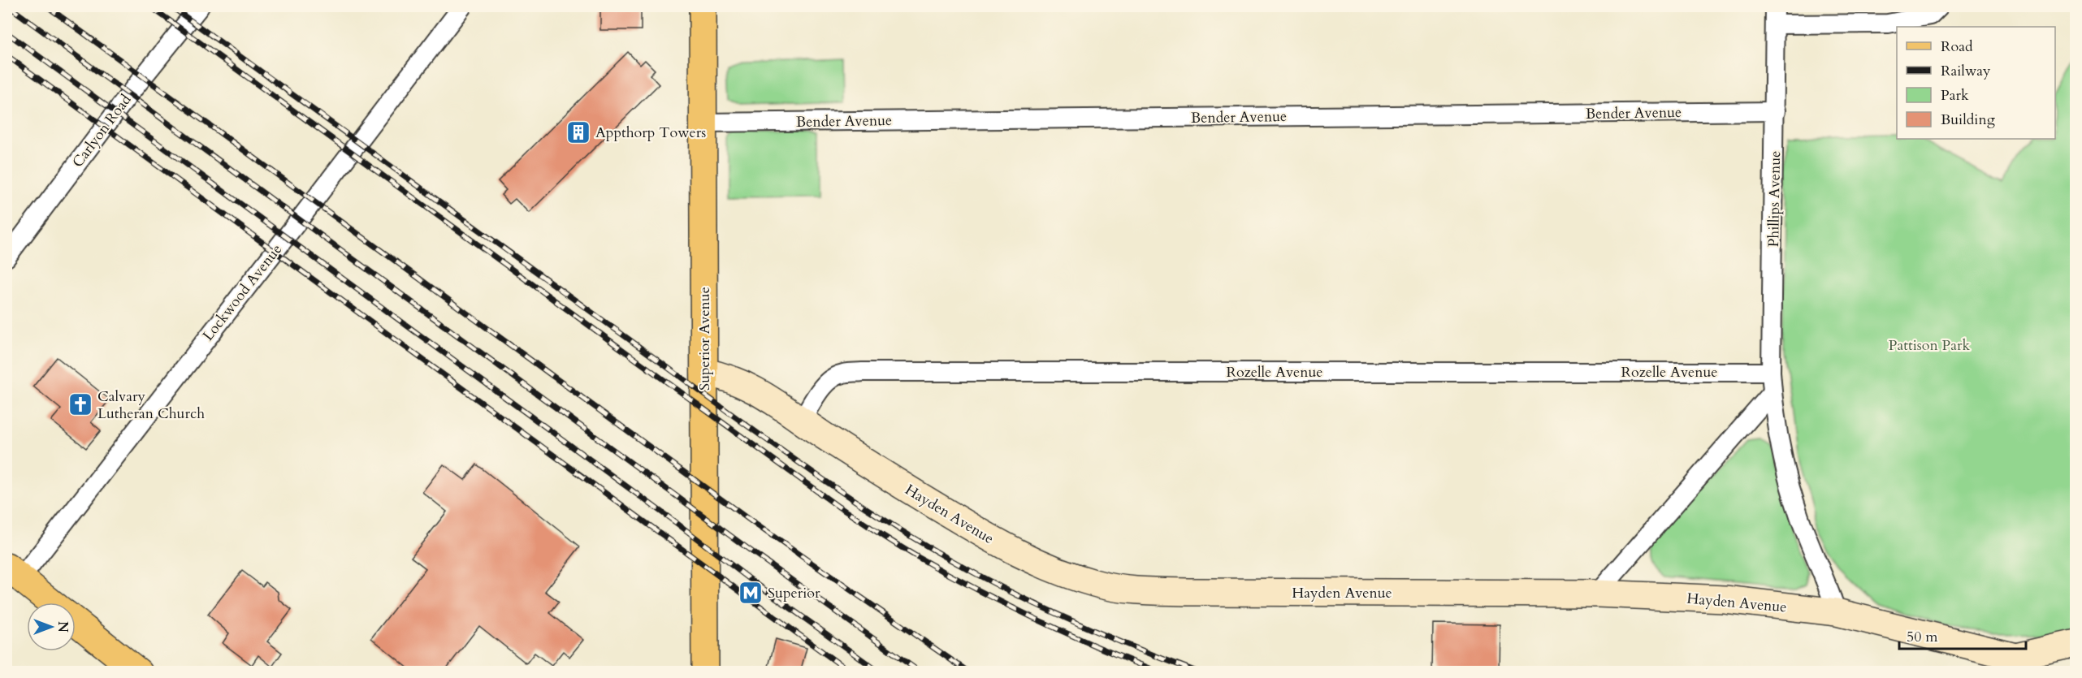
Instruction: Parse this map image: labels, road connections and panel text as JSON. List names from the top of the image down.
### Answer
{
  "streets": {
    "main road": ["Superior Avenue"],
    "street": [
      "Bender Avenue",
      "Carlyon Road",
      "Phillips Avenue",
      "Lockwood Avenue",
      "Rozelle Avenue",
      "Hayden Avenue"
    ]
  },
  "crossings": [
    ["Bender Avenue", "Phillips Avenue"],
    ["Bender Avenue", "Superior Avenue"],
    ["Phillips Avenue", "Rozelle Avenue"],
    ["Phillips Avenue", "Hayden Avenue"],
    ["Superior Avenue", "Hayden Avenue"],
    ["Rozelle Avenue", "Hayden Avenue"]
  ],
  "parks": ["Pattison Park"],
  "places": {
    "building": ["Appthorp Towers"],
    "church": ["Calvary Lutheran Church"],
    "metro station": ["Superior"]
  },
  "legend": [
    "Road",
    "Railway",
    "Park",
    "Building"
  ],
  "scale_bar": "50 m",
  "north": "right"
}
